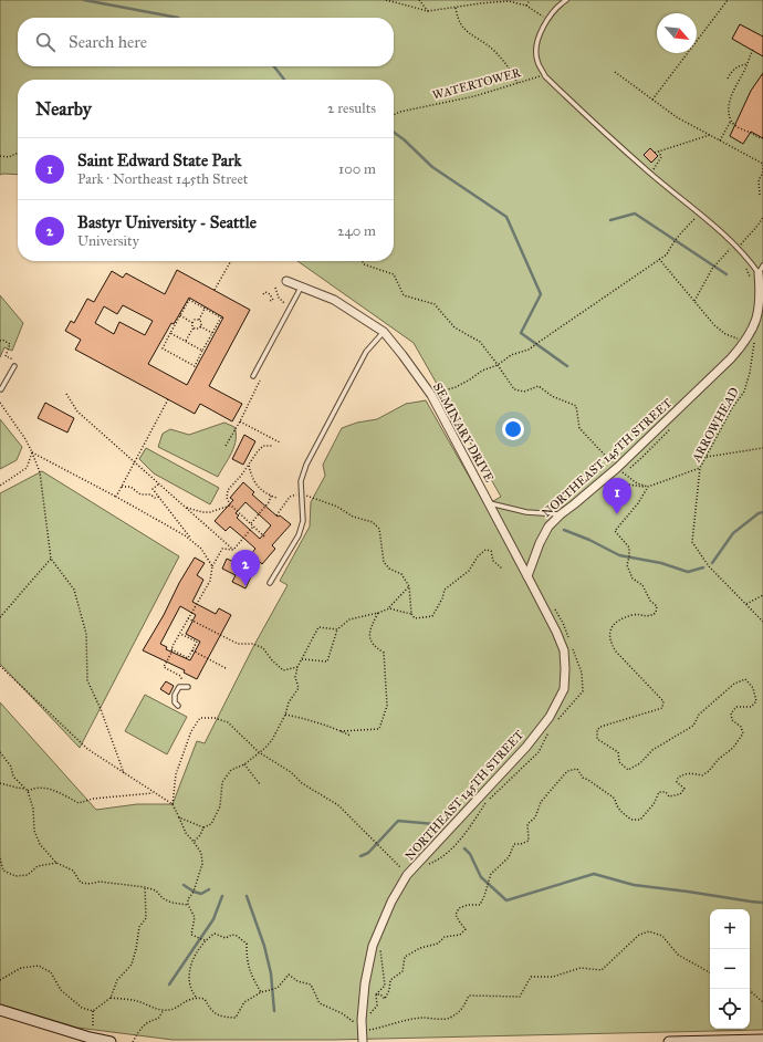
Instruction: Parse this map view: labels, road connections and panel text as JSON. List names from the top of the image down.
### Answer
{
  "streets": {
    "street": ["SEMINARY DRIVE", "NORTHEAST 145TH STREET"],
    "path": ["WATERTOWER", "ARROWHEAD"]
  },
  "crossings": [
    ["SEMINARY DRIVE", "NORTHEAST 145TH STREET"]
  ],
  "north": "bottom right",
  "page": {
    "search": "Search here",
    "heading": ["Nearby", "2 results"],
    "list": [
      {
        "mark": "1",
        "name": "Saint Edward State Park",
        "note": "Park · Northeast 145th Street",
        "value": "100 m"
      },
      {
        "mark": "2",
        "name": "Bastyr University - Seattle",
        "note": "University",
        "value": "240 m"
      }
    ],
    "pins": ["1", "2"],
    "map_buttons": ["+", "−"]
  }
}
